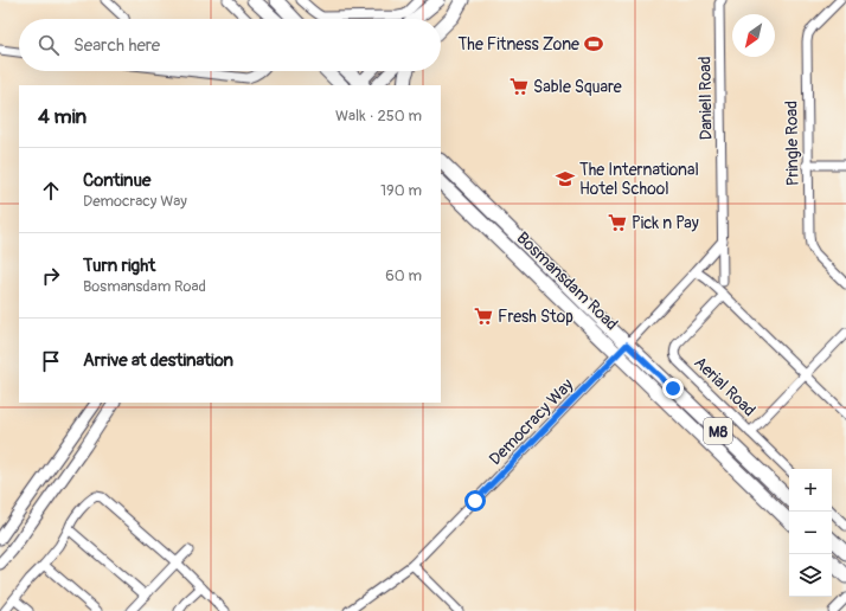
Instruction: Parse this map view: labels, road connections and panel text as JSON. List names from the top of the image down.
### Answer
{
  "streets": {
    "main road": ["Bosmansdam Road", "M8"],
    "street": [
      "Daniell Road",
      "Pringle Road",
      "Aerial Road",
      "Democracy Way"
    ]
  },
  "crossings": [
    ["Daniell Road", "Democracy Way"],
    ["Bosmansdam Road", "Democracy Way"]
  ],
  "places": {
    "sports": ["The Fitness Zone"],
    "supermarket": ["Sable Square", "Pick n Pay", "Fresh Stop"],
    "school or university": ["The International Hotel School"]
  },
  "north": "bottom left",
  "page": {
    "search": "Search here",
    "heading": ["4 min", "Walk · 250 m"],
    "list": [
      ["Continue", "Democracy Way", "190 m"],
      ["Turn right", "Bosmansdam Road", "60 m"],
      "Arrive at destination"
    ],
    "map_buttons": ["+", "−"]
  }
}
